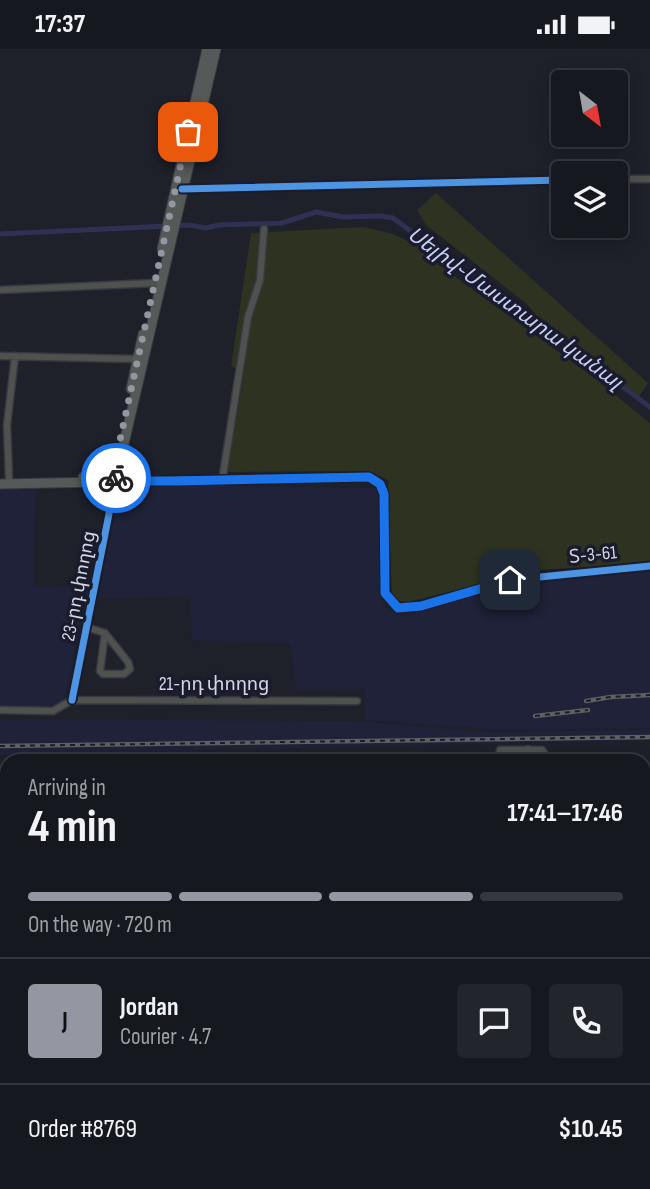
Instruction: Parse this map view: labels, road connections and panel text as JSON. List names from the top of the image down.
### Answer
{
  "streets": {
    "street": ["Տ-3-61", "23-րդ փողոց", "21-րդ փողոց"]
  },
  "crossings": [
    ["Տ-3-61", "23-րդ փողոց"],
    ["23-րդ փողոց", "21-րդ փողոց"]
  ],
  "water": ["Սելիվ֊Մաստարա կանալ"],
  "north": "bottom right",
  "page": {
    "status": "17:37",
    "heading": ["4 min", "Arriving in", "17:41–17:46"],
    "panel": [
      "Jordan",
      "Courier · 4.7",
      "Order #8769",
      "$10.45"
    ],
    "bar": "On the way · 720 m",
    "round": "J"
  }
}
